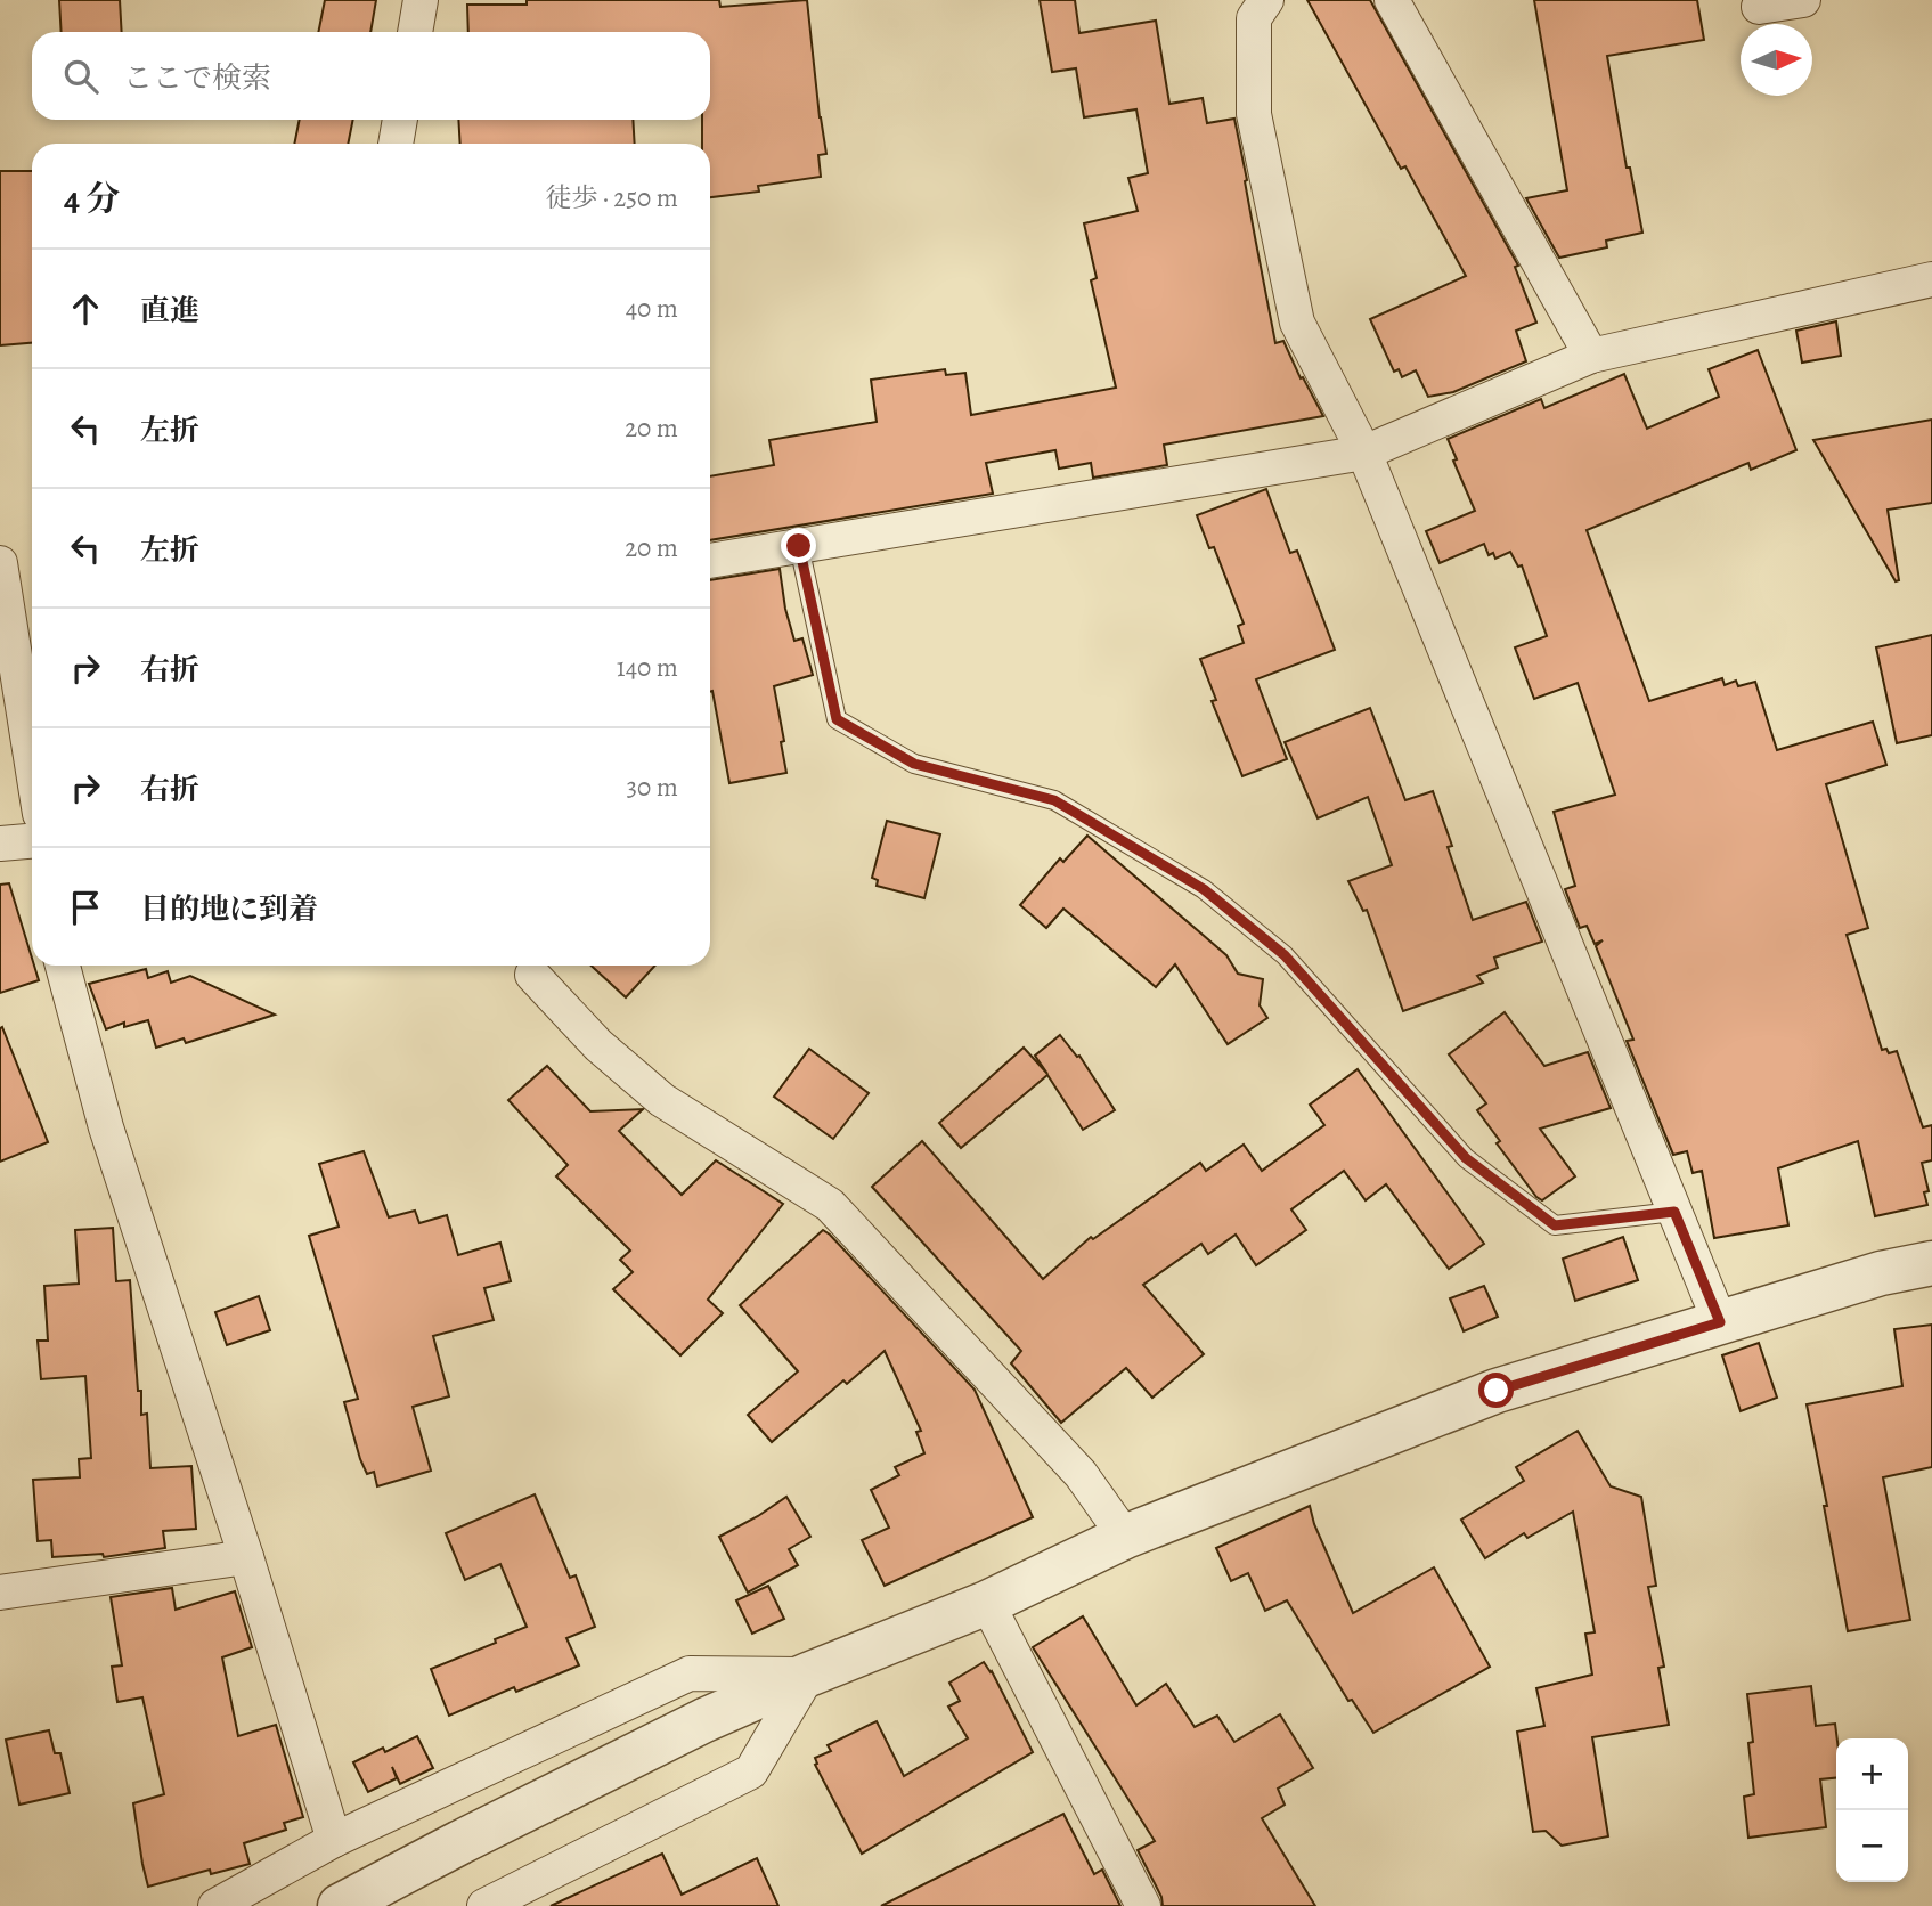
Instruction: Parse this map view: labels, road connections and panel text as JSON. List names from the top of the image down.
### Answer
{
  "north": "right",
  "page": {
    "search": "ここで検索",
    "heading": ["4 分", "徒歩 · 250 m"],
    "list": [
      ["直進", "40 m"],
      ["左折", "20 m"],
      ["左折", "20 m"],
      ["右折", "140 m"],
      ["右折", "30 m"],
      "目的地に到着"
    ],
    "map_buttons": ["+", "−"]
  }
}
